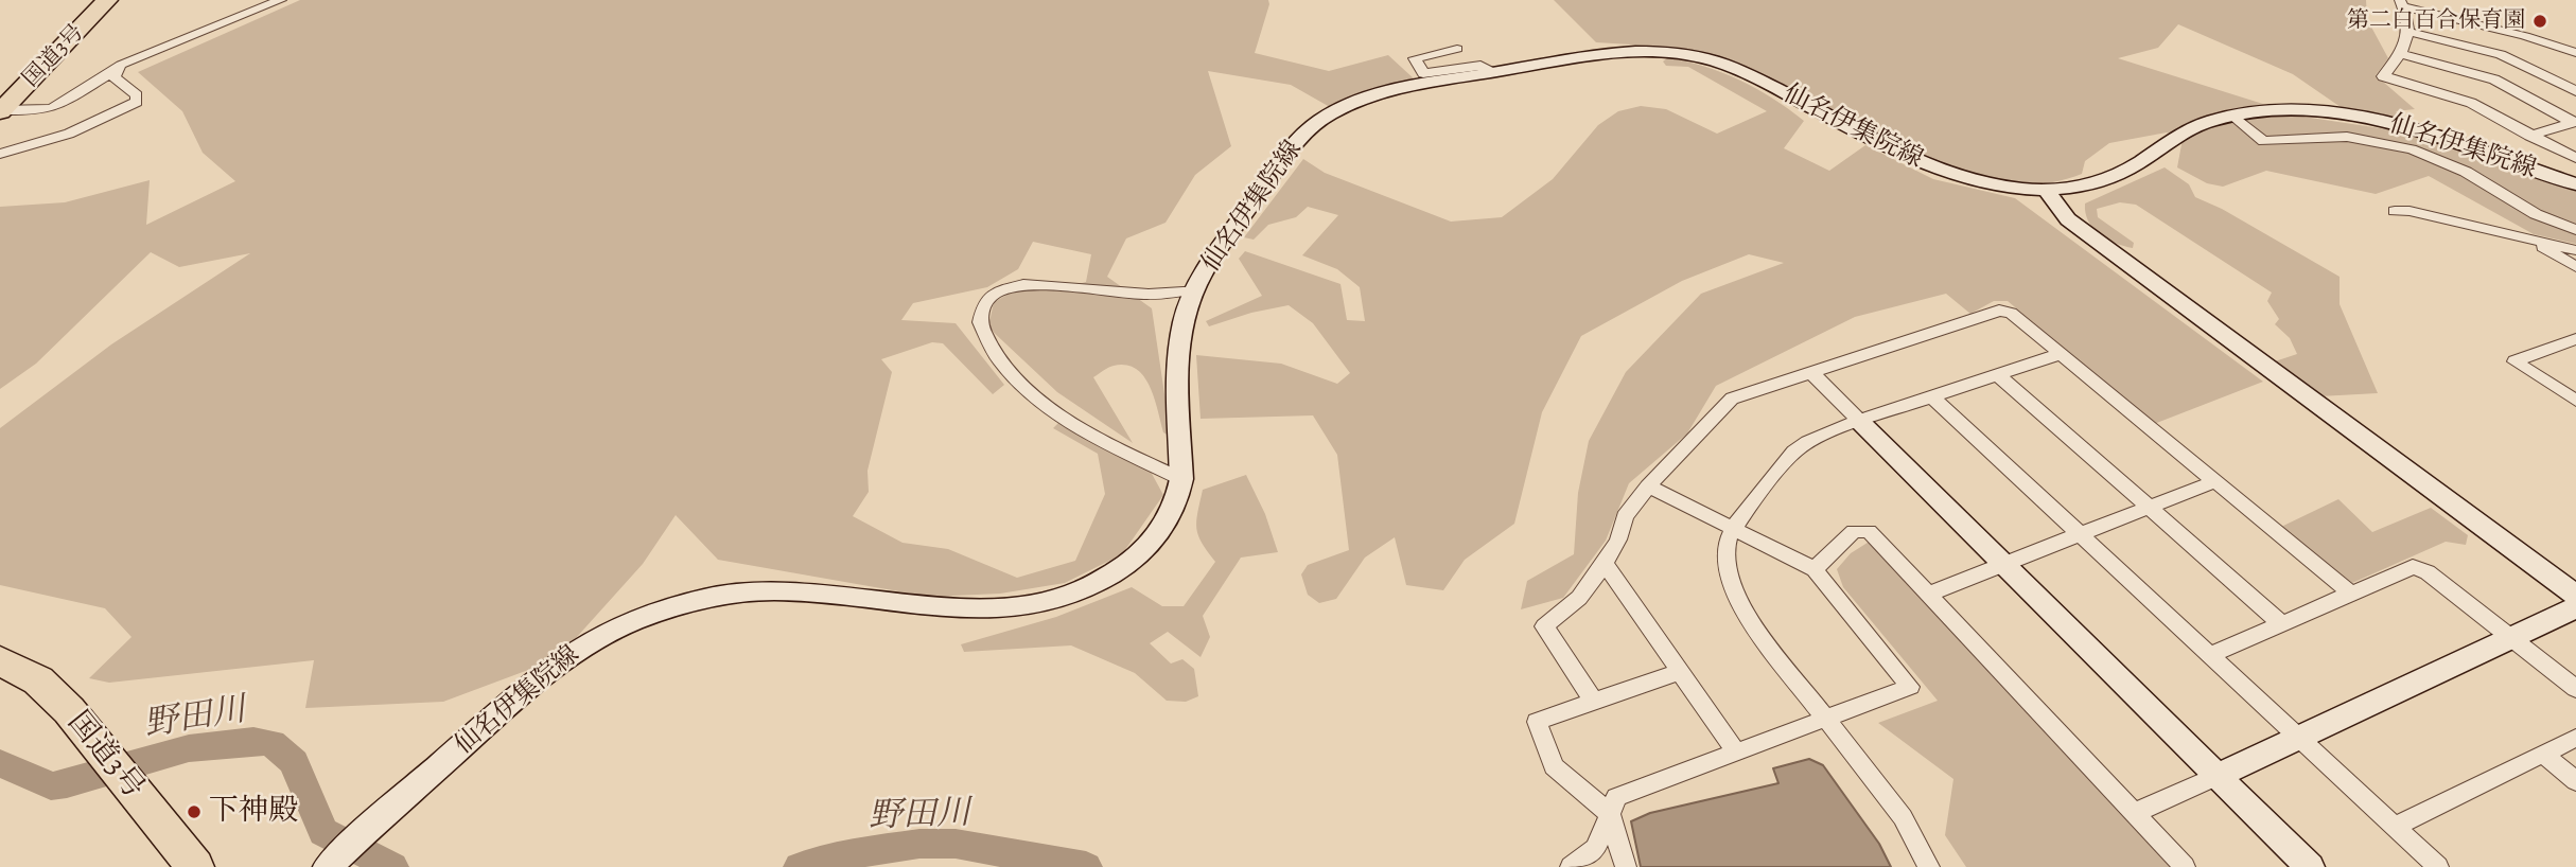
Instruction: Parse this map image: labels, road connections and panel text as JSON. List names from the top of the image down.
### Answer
{
  "streets": {
    "highway": ["国道3号"],
    "main road": ["仙名伊集院線"]
  },
  "water": ["野田川"],
  "places": ["第二白百合保育園", "下神殿"]
}
